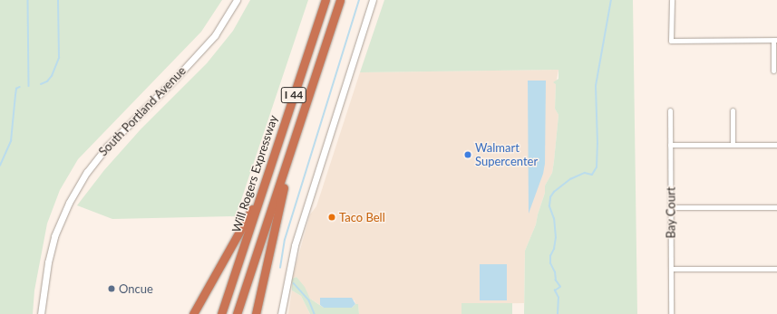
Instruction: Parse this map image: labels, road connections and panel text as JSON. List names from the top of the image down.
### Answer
{
  "streets": {
    "highway": ["I 44", "Will Rogers Expressway"],
    "main road": ["South Portland Avenue"],
    "street": ["Bay Court"]
  },
  "places": ["Walmart Supercenter", "Taco Bell", "Oncue"]
}
